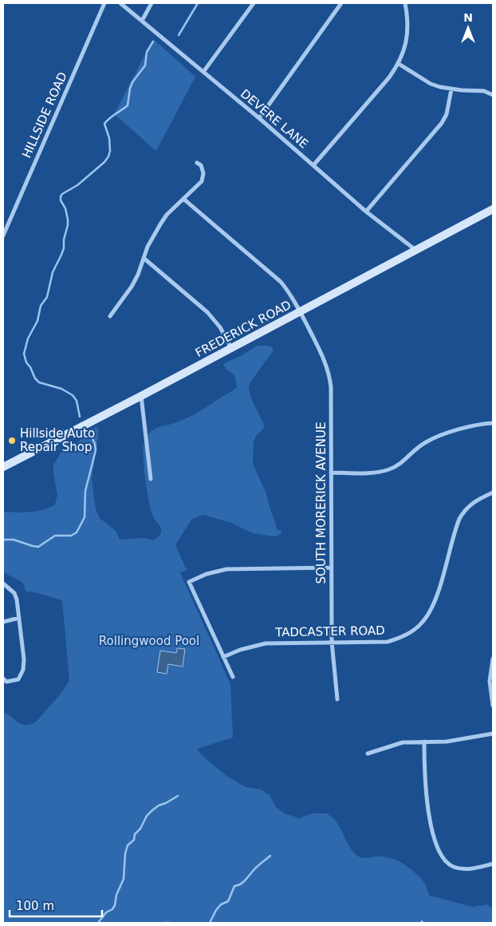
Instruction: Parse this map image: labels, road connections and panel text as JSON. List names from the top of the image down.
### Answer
{
  "streets": {
    "main road": ["FREDERICK ROAD"],
    "street": [
      "HILLSIDE ROAD",
      "DEVERE LANE",
      "SOUTH MORERICK AVENUE",
      "TADCASTER ROAD"
    ]
  },
  "crossings": [
    ["DEVERE LANE", "FREDERICK ROAD"],
    ["FREDERICK ROAD", "SOUTH MORERICK AVENUE"],
    ["SOUTH MORERICK AVENUE", "TADCASTER ROAD"]
  ],
  "parks": ["Rollingwood Pool"],
  "places": ["Hillside Auto Repair Shop"],
  "scale_bar": "100 m",
  "north": "top"
}
